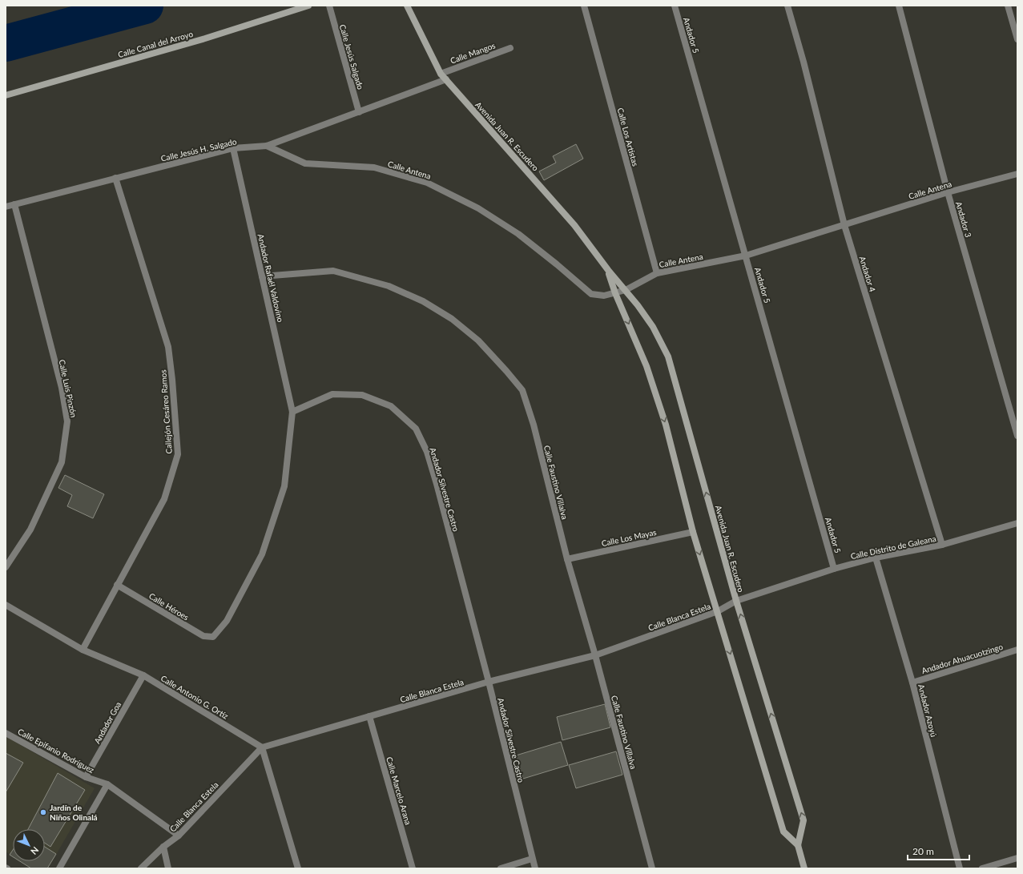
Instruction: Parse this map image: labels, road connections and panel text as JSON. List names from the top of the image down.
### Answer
{
  "streets": {
    "main road": ["Calle Canal del Arroyo", "Avenida Juan R. Escudero"],
    "street": [
      "Andador 5",
      "Calle Mangos",
      "Calle Jesús Salgado",
      "Calle Los Artistas",
      "Calle Jesús H. Salgado",
      "Calle Antena",
      "Andador 3",
      "Andador 4",
      "Andador Rafaél Valdovino",
      "Calle Luis Pinzón",
      "Callejón Cesáreo Ramos",
      "Calle Faustino Villalva",
      "Andador Silvestre Castro",
      "Calle Los Mayas",
      "Calle Distrito de Galeana",
      "Calle Héroes",
      "Calle Blanca Estela",
      "Andador Ahuacuotzingo",
      "Calle Antonio G. Ortiz",
      "Andador Azoyú",
      "Andador Goa",
      "Calle Epifanio Rodríguez",
      "Calle Marcelo Arana"
    ]
  },
  "crossings": [
    ["Andador 5", "Calle Antena"],
    ["Andador 5", "Calle Distrito de Galeana"],
    ["Calle Mangos", "Avenida Juan R. Escudero"],
    ["Calle Jesús Salgado", "Calle Jesús H. Salgado"],
    ["Avenida Juan R. Escudero", "Calle Jesús H. Salgado"],
    ["Avenida Juan R. Escudero", "Calle Antena"],
    ["Avenida Juan R. Escudero", "Calle Los Mayas"],
    ["Avenida Juan R. Escudero", "Calle Distrito de Galeana"],
    ["Avenida Juan R. Escudero", "Calle Blanca Estela"],
    ["Calle Los Artistas", "Calle Antena"],
    ["Calle Jesús H. Salgado", "Calle Antena"],
    ["Calle Jesús H. Salgado", "Andador Rafaél Valdovino"],
    ["Calle Jesús H. Salgado", "Calle Luis Pinzón"],
    ["Calle Jesús H. Salgado", "Callejón Cesáreo Ramos"],
    ["Calle Antena", "Andador 3"],
    ["Calle Antena", "Andador 4"],
    ["Andador 4", "Calle Distrito de Galeana"],
    ["Andador Rafaél Valdovino", "Calle Faustino Villalva"],
    ["Andador Rafaél Valdovino", "Andador Silvestre Castro"],
    ["Andador Rafaél Valdovino", "Calle Héroes"],
    ["Callejón Cesáreo Ramos", "Calle Héroes"],
    ["Callejón Cesáreo Ramos", "Calle Antonio G. Ortiz"],
    ["Calle Faustino Villalva", "Calle Los Mayas"],
    ["Calle Faustino Villalva", "Calle Blanca Estela"],
    ["Andador Silvestre Castro", "Calle Héroes"],
    ["Andador Silvestre Castro", "Calle Blanca Estela"],
    ["Calle Distrito de Galeana", "Calle Blanca Estela"],
    ["Calle Distrito de Galeana", "Andador Azoyú"],
    ["Calle Blanca Estela", "Calle Antonio G. Ortiz"],
    ["Calle Blanca Estela", "Calle Epifanio Rodríguez"],
    ["Calle Blanca Estela", "Calle Marcelo Arana"],
    ["Andador Ahuacuotzingo", "Andador Azoyú"],
    ["Calle Antonio G. Ortiz", "Andador Goa"],
    ["Andador Goa", "Calle Epifanio Rodríguez"]
  ],
  "places": ["Jardín de Niños Olinalá"],
  "scale_bar": "20 m",
  "north": "bottom right"
}
